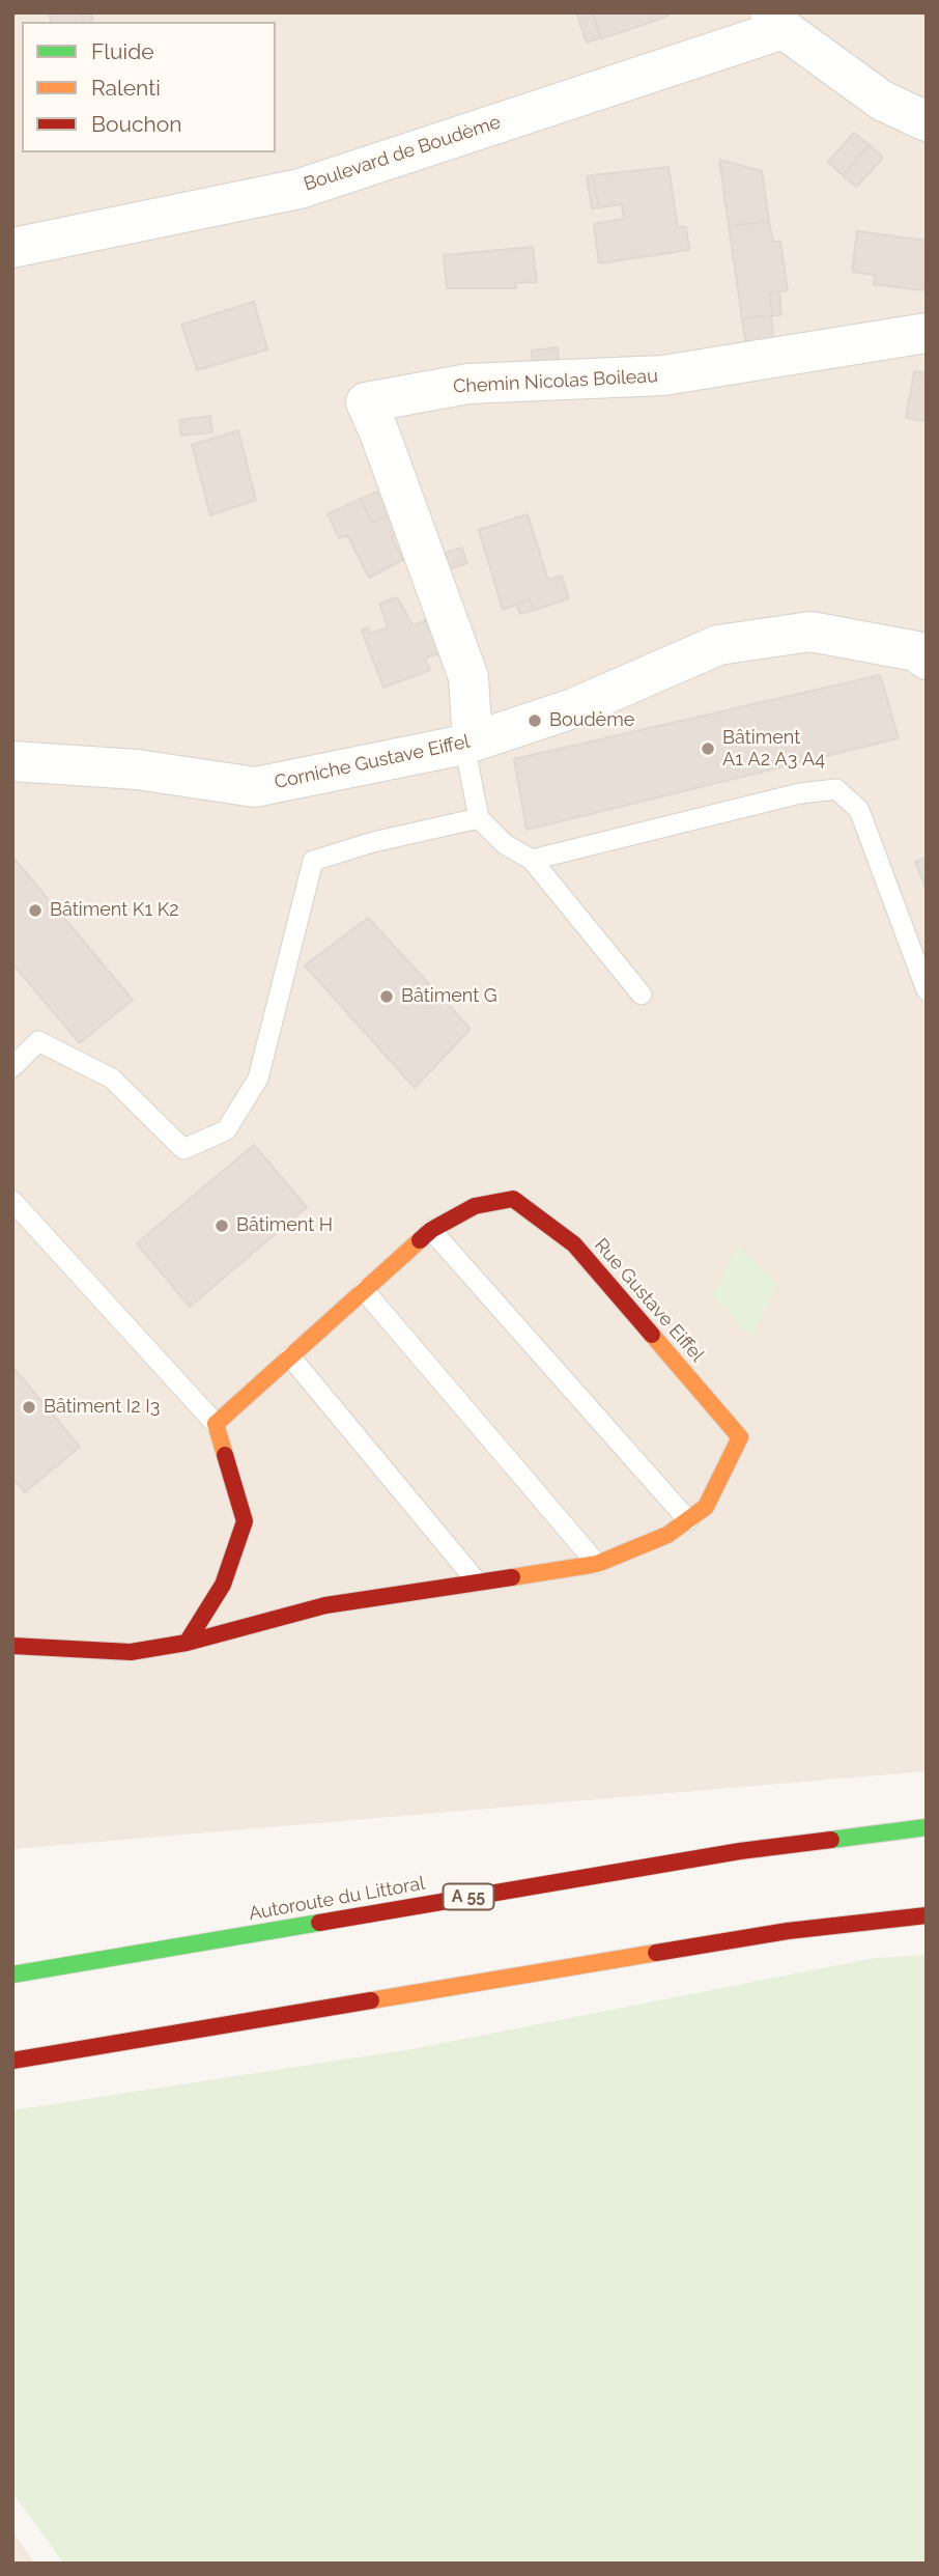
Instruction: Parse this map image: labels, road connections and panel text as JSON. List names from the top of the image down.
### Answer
{
  "streets": {
    "main road": ["Rue Gustave Eiffel", "A 55", "Autoroute du Littoral"],
    "street": ["Boulevard de Boudème", "Chemin Nicolas Boileau", "Corniche Gustave Eiffel"]
  },
  "crossings": [
    ["Chemin Nicolas Boileau", "Corniche Gustave Eiffel"]
  ],
  "places": [
    "Boudème",
    "Bâtiment A1 A2 A3 A4",
    "Bâtiment K1 K2",
    "Bâtiment G",
    "Bâtiment H",
    "Bâtiment I2 I3"
  ],
  "legend": ["Fluide", "Ralenti", "Bouchon"]
}
